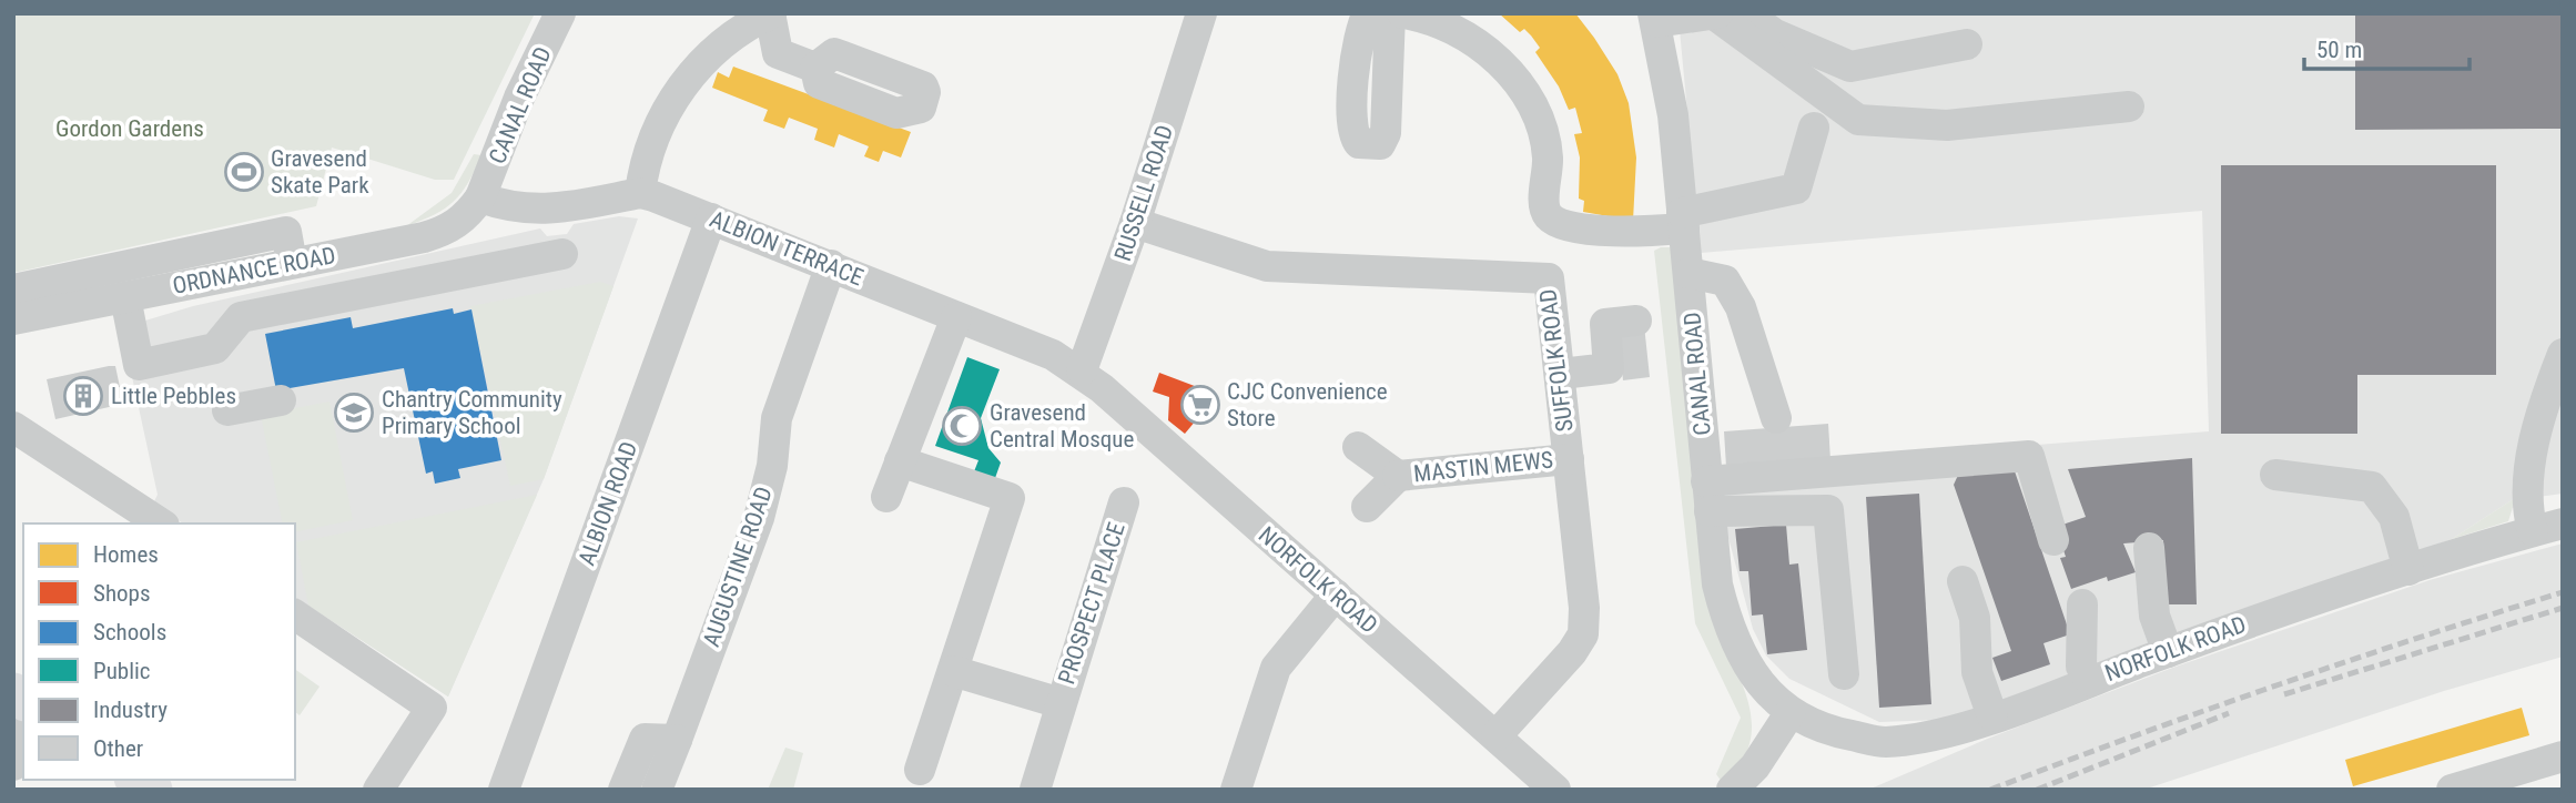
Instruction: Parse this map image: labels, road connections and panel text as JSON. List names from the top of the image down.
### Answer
{
  "streets": {
    "street": [
      "CANAL ROAD",
      "RUSSELL ROAD",
      "ALBION TERRACE",
      "ORDNANCE ROAD",
      "SUFFOLK ROAD",
      "MASTIN MEWS",
      "ALBION ROAD",
      "AUGUSTINE ROAD",
      "NORFOLK ROAD",
      "PROSPECT PLACE"
    ]
  },
  "crossings": [
    ["CANAL ROAD", "ALBION TERRACE"],
    ["CANAL ROAD", "ORDNANCE ROAD"],
    ["CANAL ROAD", "NORFOLK ROAD"],
    ["RUSSELL ROAD", "ALBION TERRACE"],
    ["RUSSELL ROAD", "SUFFOLK ROAD"],
    ["RUSSELL ROAD", "NORFOLK ROAD"],
    ["ALBION TERRACE", "ORDNANCE ROAD"],
    ["ALBION TERRACE", "ALBION ROAD"],
    ["ALBION TERRACE", "AUGUSTINE ROAD"],
    ["ALBION TERRACE", "NORFOLK ROAD"],
    ["SUFFOLK ROAD", "MASTIN MEWS"],
    ["SUFFOLK ROAD", "NORFOLK ROAD"]
  ],
  "parks": ["Gordon Gardens"],
  "places": {
    "sports": ["Gravesend Skate Park"],
    "building": ["Little Pebbles"],
    "supermarket": ["CJC Convenience Store"],
    "school or university": ["Chantry Community Primary School"],
    "mosque": ["Gravesend Central Mosque"]
  },
  "legend": [
    "Homes",
    "Shops",
    "Schools",
    "Public",
    "Industry",
    "Other"
  ],
  "scale_bar": "50 m"
}
